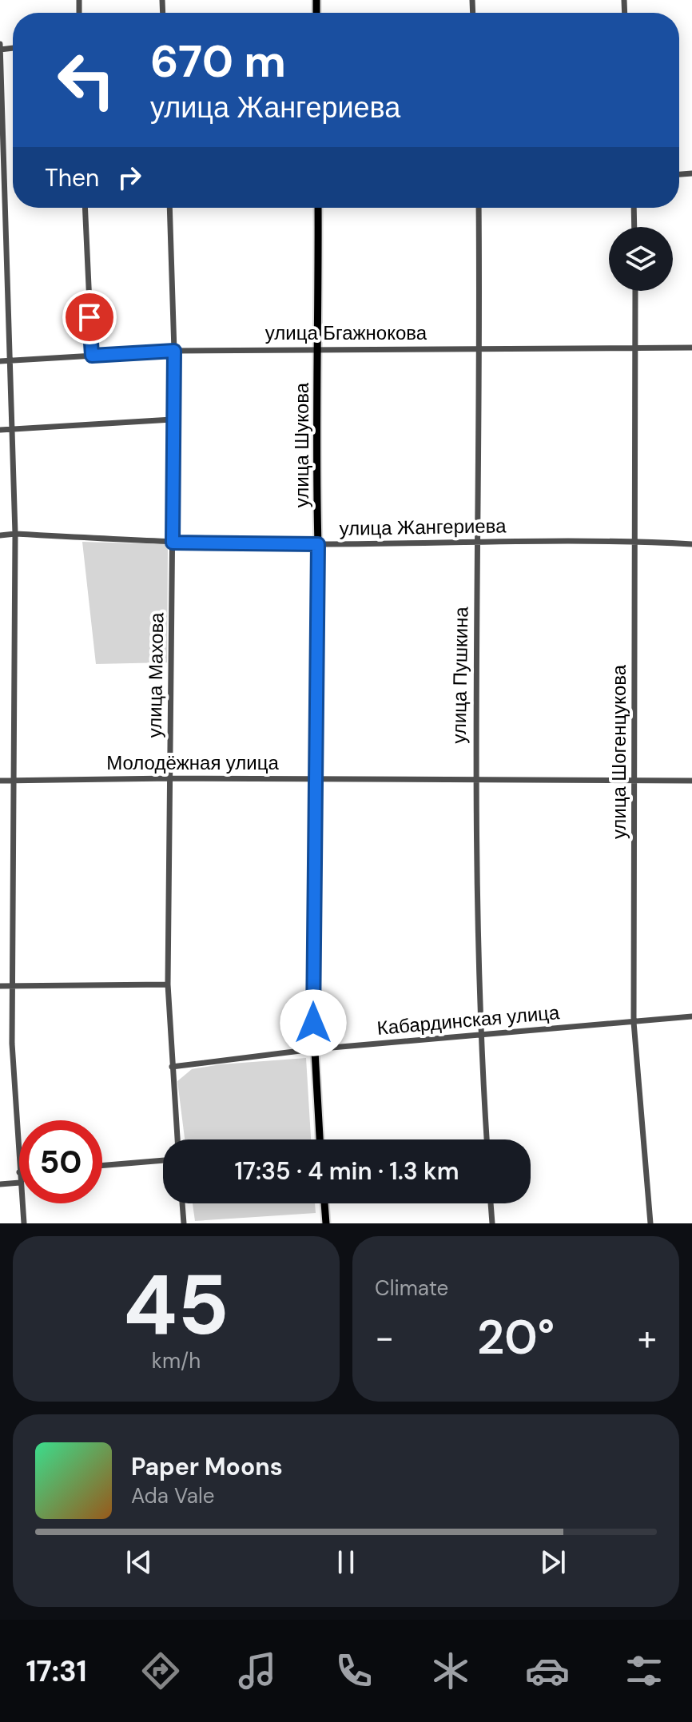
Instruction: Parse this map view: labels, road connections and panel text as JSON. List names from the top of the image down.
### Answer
{
  "streets": {
    "main road": ["улица Шукова"],
    "street": [
      "улица Бгажнокова",
      "улица Жангериева",
      "улица Махова",
      "улица Пушкина",
      "улица Шогенцукова",
      "Молодёжная улица",
      "Кабардинская улица"
    ]
  },
  "crossings": [
    ["улица Бгажнокова", "улица Шукова"],
    ["улица Бгажнокова", "улица Махова"],
    ["улица Бгажнокова", "улица Пушкина"],
    ["улица Бгажнокова", "улица Шогенцукова"],
    ["улица Шукова", "улица Жангериева"],
    ["улица Шукова", "Молодёжная улица"],
    ["улица Шукова", "Кабардинская улица"],
    ["улица Жангериева", "улица Махова"],
    ["улица Жангериева", "улица Пушкина"],
    ["улица Жангериева", "улица Шогенцукова"],
    ["улица Махова", "Молодёжная улица"],
    ["улица Махова", "Кабардинская улица"],
    ["улица Пушкина", "Молодёжная улица"],
    ["улица Пушкина", "Кабардинская улица"],
    ["улица Шогенцукова", "Молодёжная улица"],
    ["улица Шогенцукова", "Кабардинская улица"]
  ],
  "page": {
    "turn": ["670 m", "улица Жангериева"],
    "then": "Then",
    "limit": "50",
    "trip": "17:35 · 4 min · 1.3 km",
    "tile": [
      ["45", "km/h"],
      "Climate"
    ],
    "heat": ["−", "20°", "+"],
    "song": ["Paper Moons", "Ada Vale"],
    "tabs": "17:31"
  }
}
